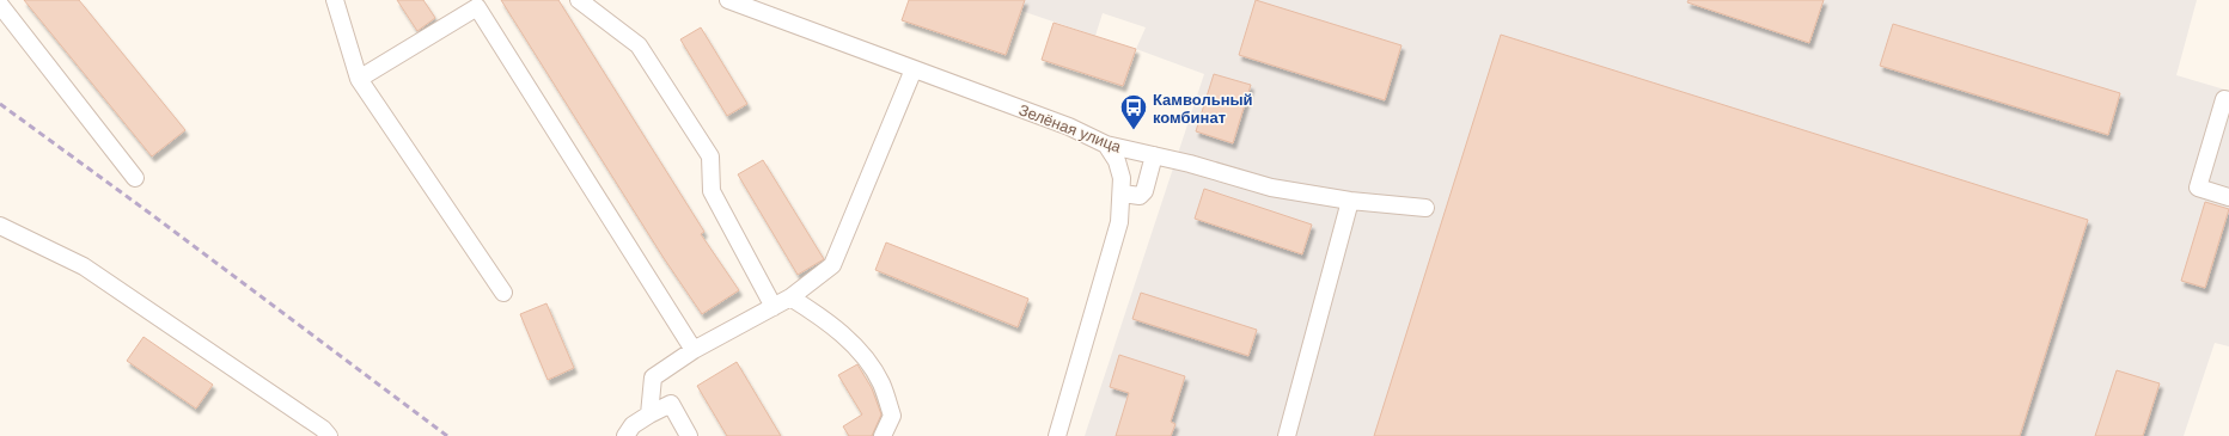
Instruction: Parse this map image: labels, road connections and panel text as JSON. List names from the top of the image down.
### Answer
{
  "streets": {
    "street": ["Зелёная улица"]
  },
  "places": {
    "bus stop": ["Камвольный комбинат"]
  }
}
